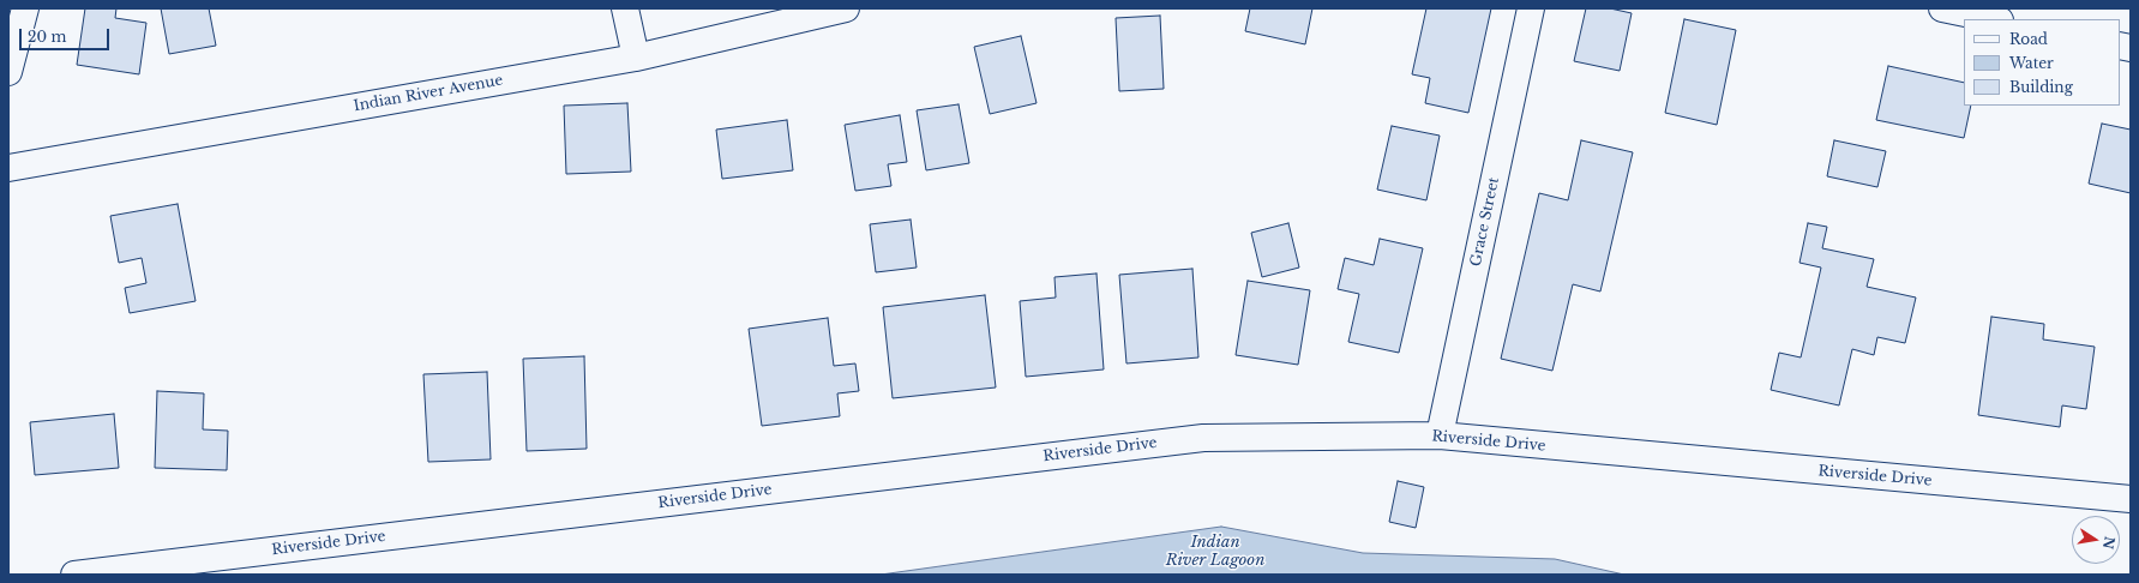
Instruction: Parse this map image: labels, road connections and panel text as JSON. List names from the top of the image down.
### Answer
{
  "streets": {
    "street": ["Indian River Avenue", "Grace Street", "Riverside Drive"]
  },
  "crossings": [
    ["Grace Street", "Riverside Drive"]
  ],
  "water": ["Indian River Lagoon"],
  "legend": ["Road", "Water", "Building"],
  "scale_bar": "20 m",
  "north": "right"
}
